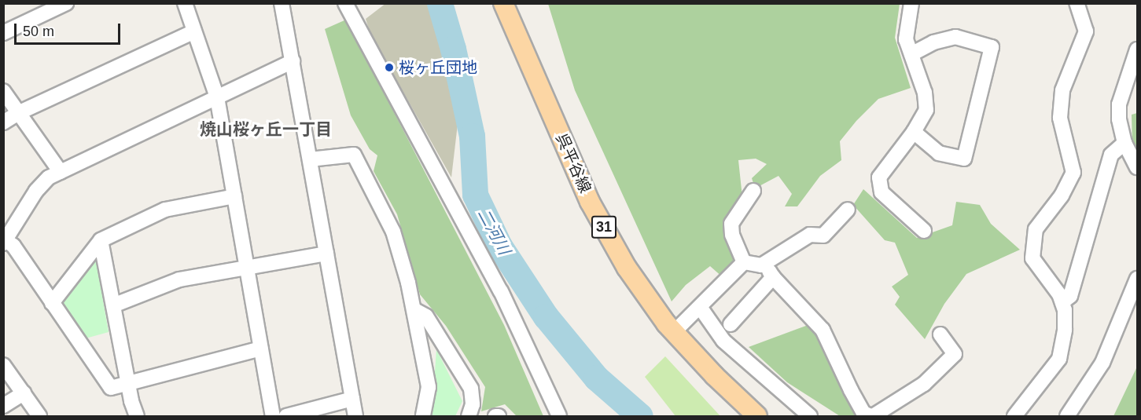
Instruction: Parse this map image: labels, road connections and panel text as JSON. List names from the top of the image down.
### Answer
{
  "streets": {
    "main road": ["呉平谷線", "31"]
  },
  "districts": ["焼山桜ヶ丘一丁目"],
  "water": ["二河川"],
  "places": ["桜ヶ丘団地"],
  "scale_bar": "50 m"
}
